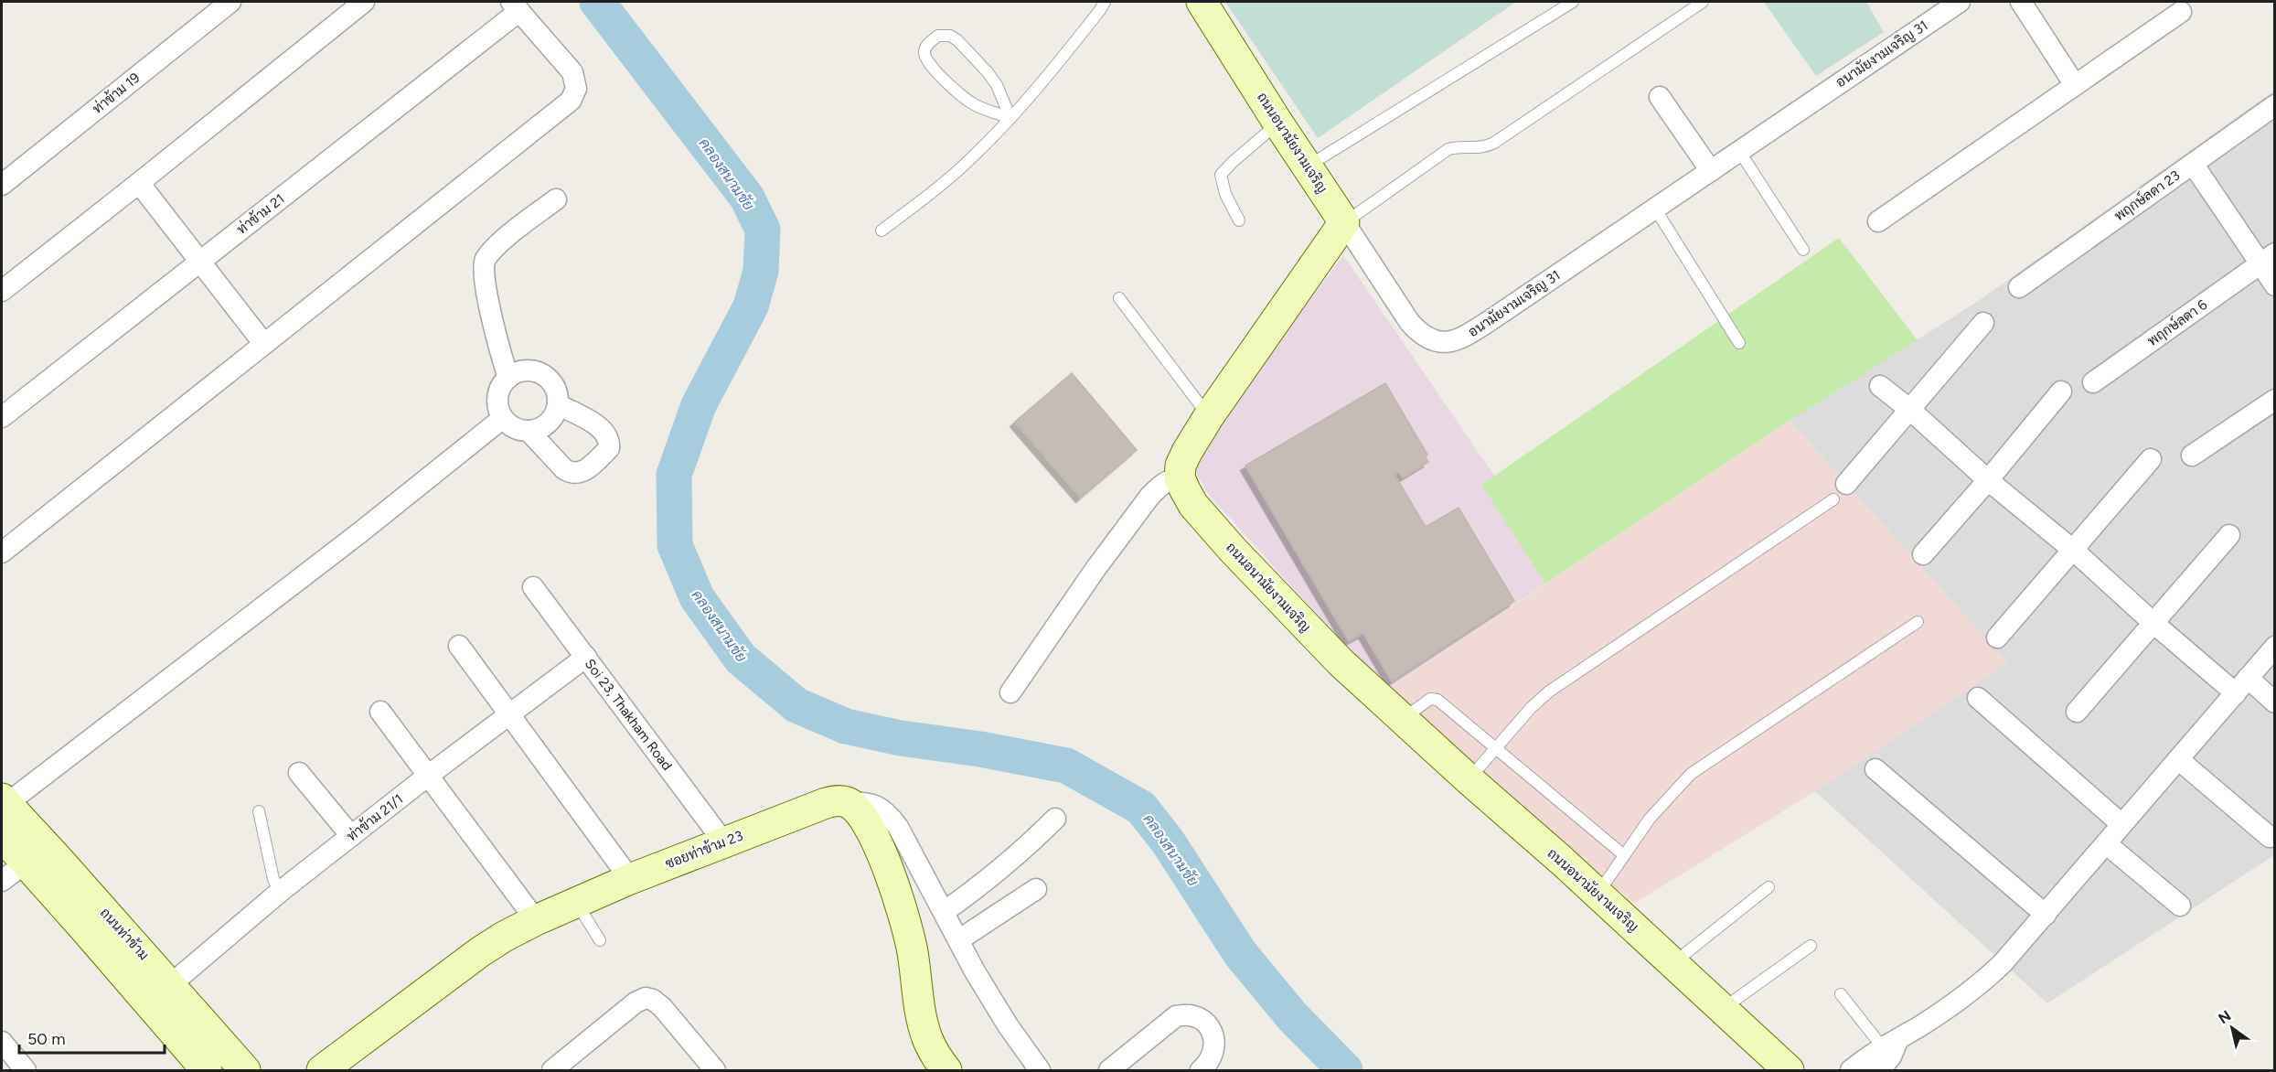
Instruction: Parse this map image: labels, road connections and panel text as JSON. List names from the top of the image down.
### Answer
{
  "streets": {
    "street": [
      "อนามัยงามเจริญ 31",
      "ท่าข้าม 19",
      "ถนนอนามัยงามเจริญ",
      "พฤกษ์ลดา 23",
      "ท่าข้าม 21",
      "พฤกษ์ลดา 6",
      "Soi 23, Thakham Road",
      "ท่าข้าม 21/1",
      "ซอยท่าข้าม 23",
      "ถนนท่าข้าม"
    ]
  },
  "crossings": [
    ["อนามัยงามเจริญ 31", "ถนนอนามัยงามเจริญ"],
    ["Soi 23, Thakham Road", "ท่าข้าม 21/1"],
    ["Soi 23, Thakham Road", "ซอยท่าข้าม 23"],
    ["ท่าข้าม 21/1", "ถนนท่าข้าม"]
  ],
  "water": ["คลองสนามชัย"],
  "scale_bar": "50 m",
  "north": "top left"
}
